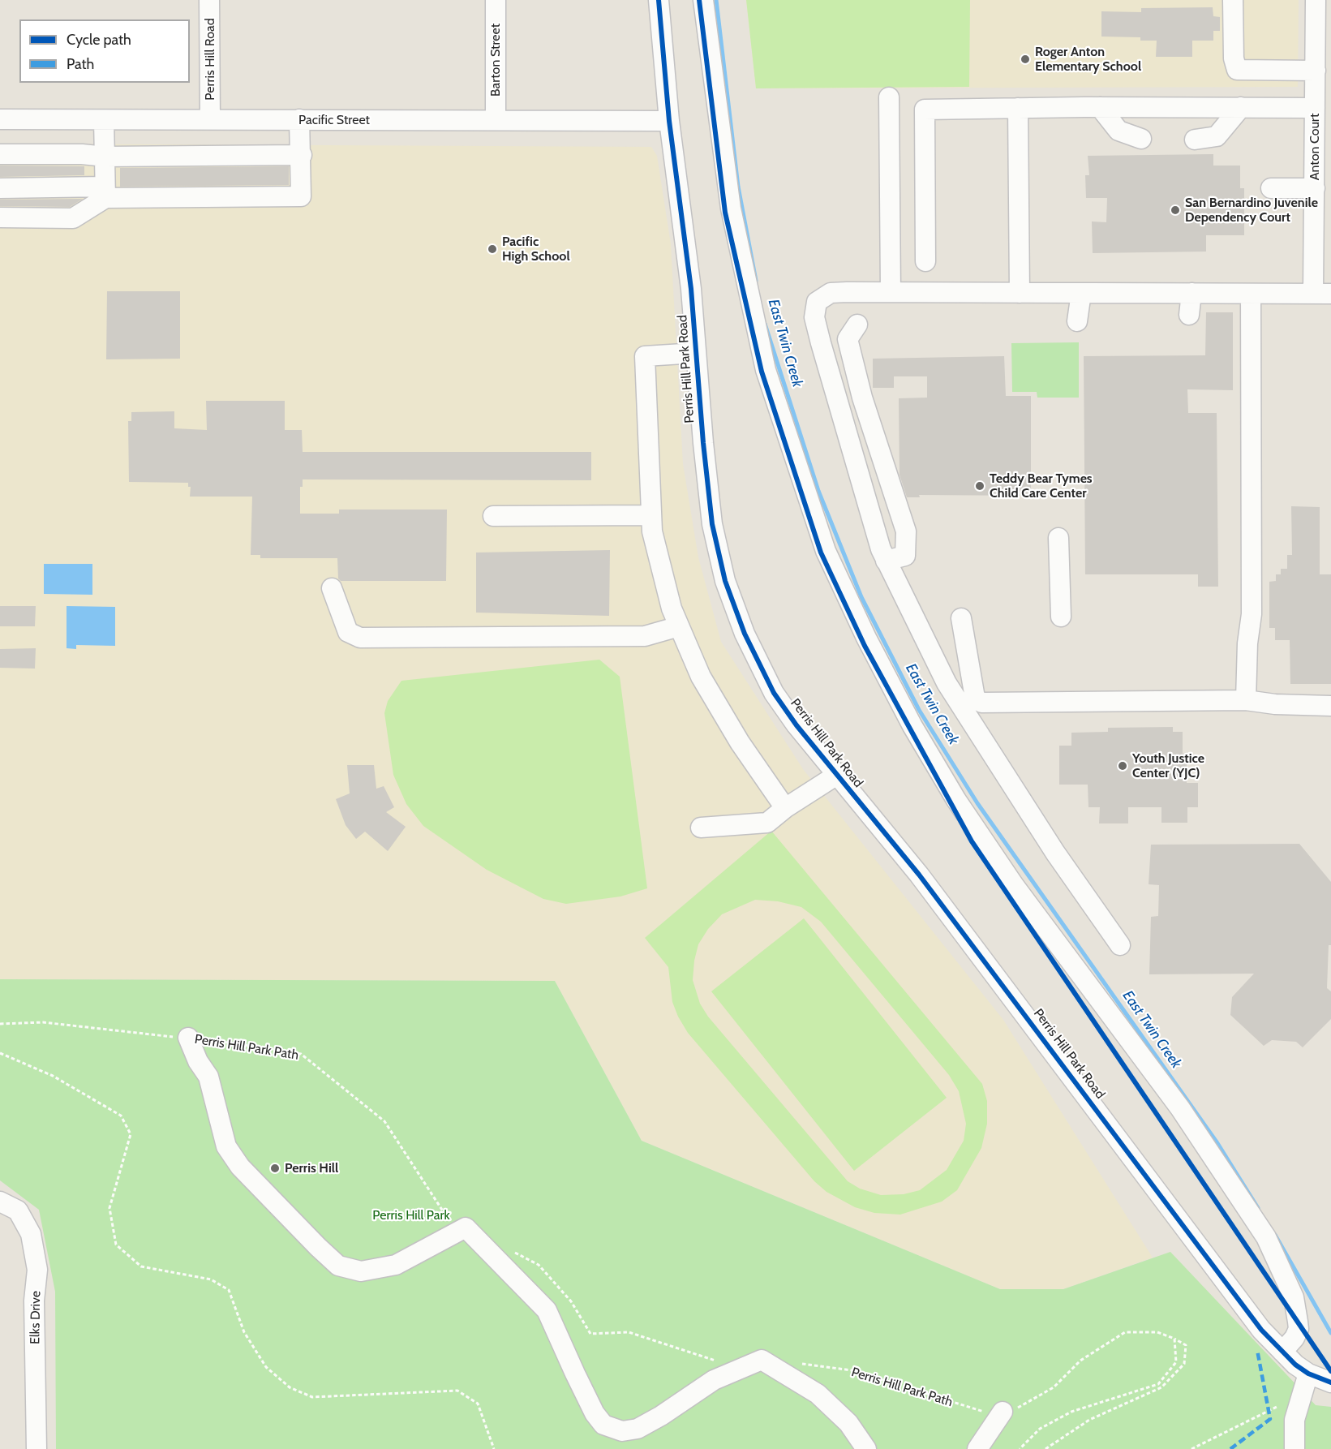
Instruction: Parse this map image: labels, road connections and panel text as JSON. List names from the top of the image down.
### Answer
{
  "streets": {
    "street": [
      "Perris Hill Road",
      "Barton Street",
      "Pacific Street",
      "Anton Court",
      "Perris Hill Park Road",
      "Elks Drive"
    ],
    "path": ["Perris Hill Park Path"]
  },
  "crossings": [
    ["Perris Hill Road", "Pacific Street"],
    ["Barton Street", "Pacific Street"],
    ["Pacific Street", "Perris Hill Park Road"]
  ],
  "water": ["East Twin Creek"],
  "parks": ["Perris Hill Park"],
  "places": [
    "Roger Anton Elementary School",
    "San Bernardino Juvenile Dependency Court",
    "Pacific High School",
    "Teddy Bear Tymes Child Care Center",
    "Youth Justice Center (YJC)",
    "Perris Hill"
  ],
  "legend": ["Cycle path", "Path"]
}
